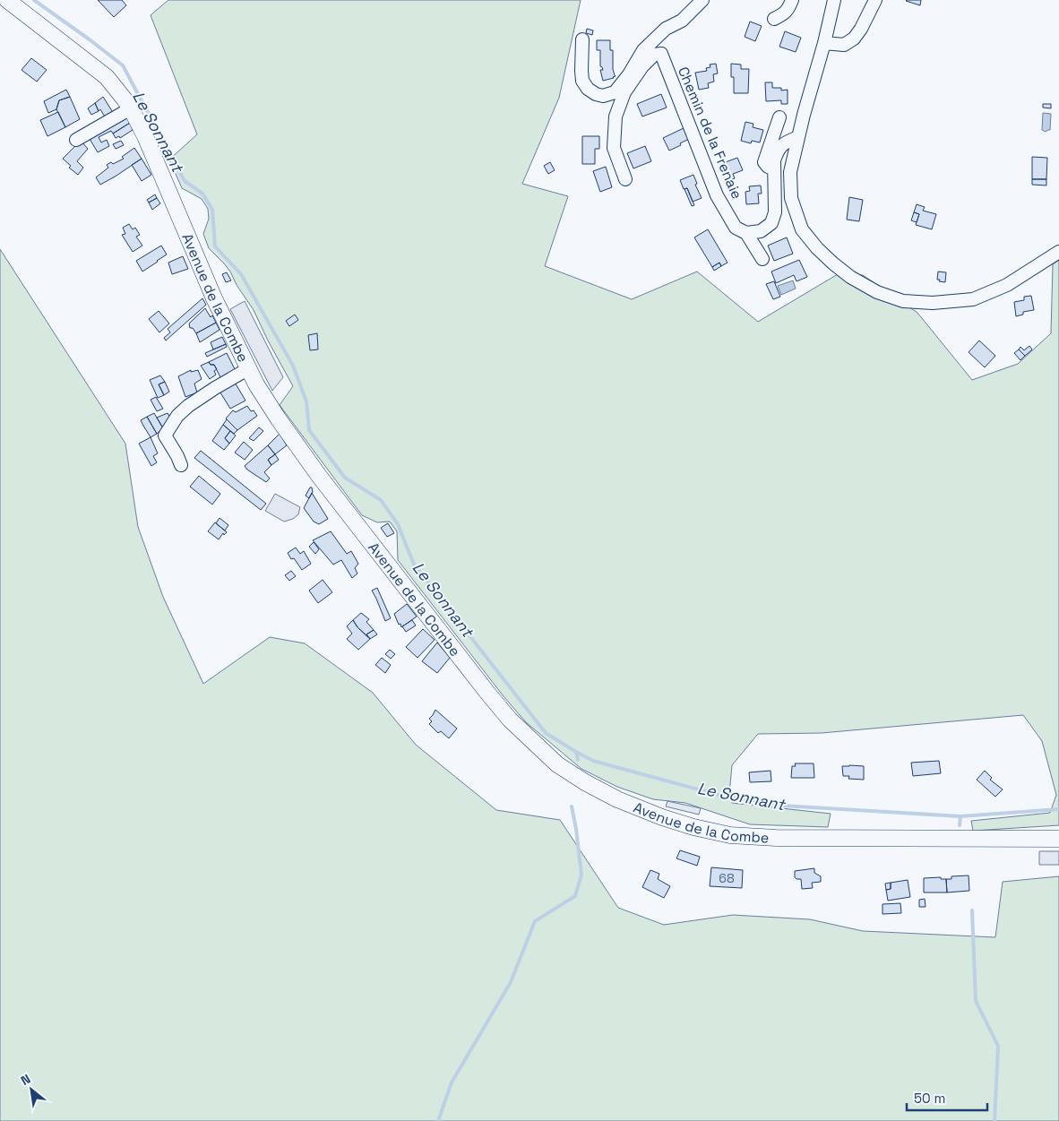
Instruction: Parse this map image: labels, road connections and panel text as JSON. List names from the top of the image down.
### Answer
{
  "streets": {
    "main road": ["Avenue de la Combe"],
    "street": ["Chemin de la Frenaie"]
  },
  "water": ["Le Sonnant"],
  "house_numbers": ["68"],
  "scale_bar": "50 m",
  "north": "top left"
}
